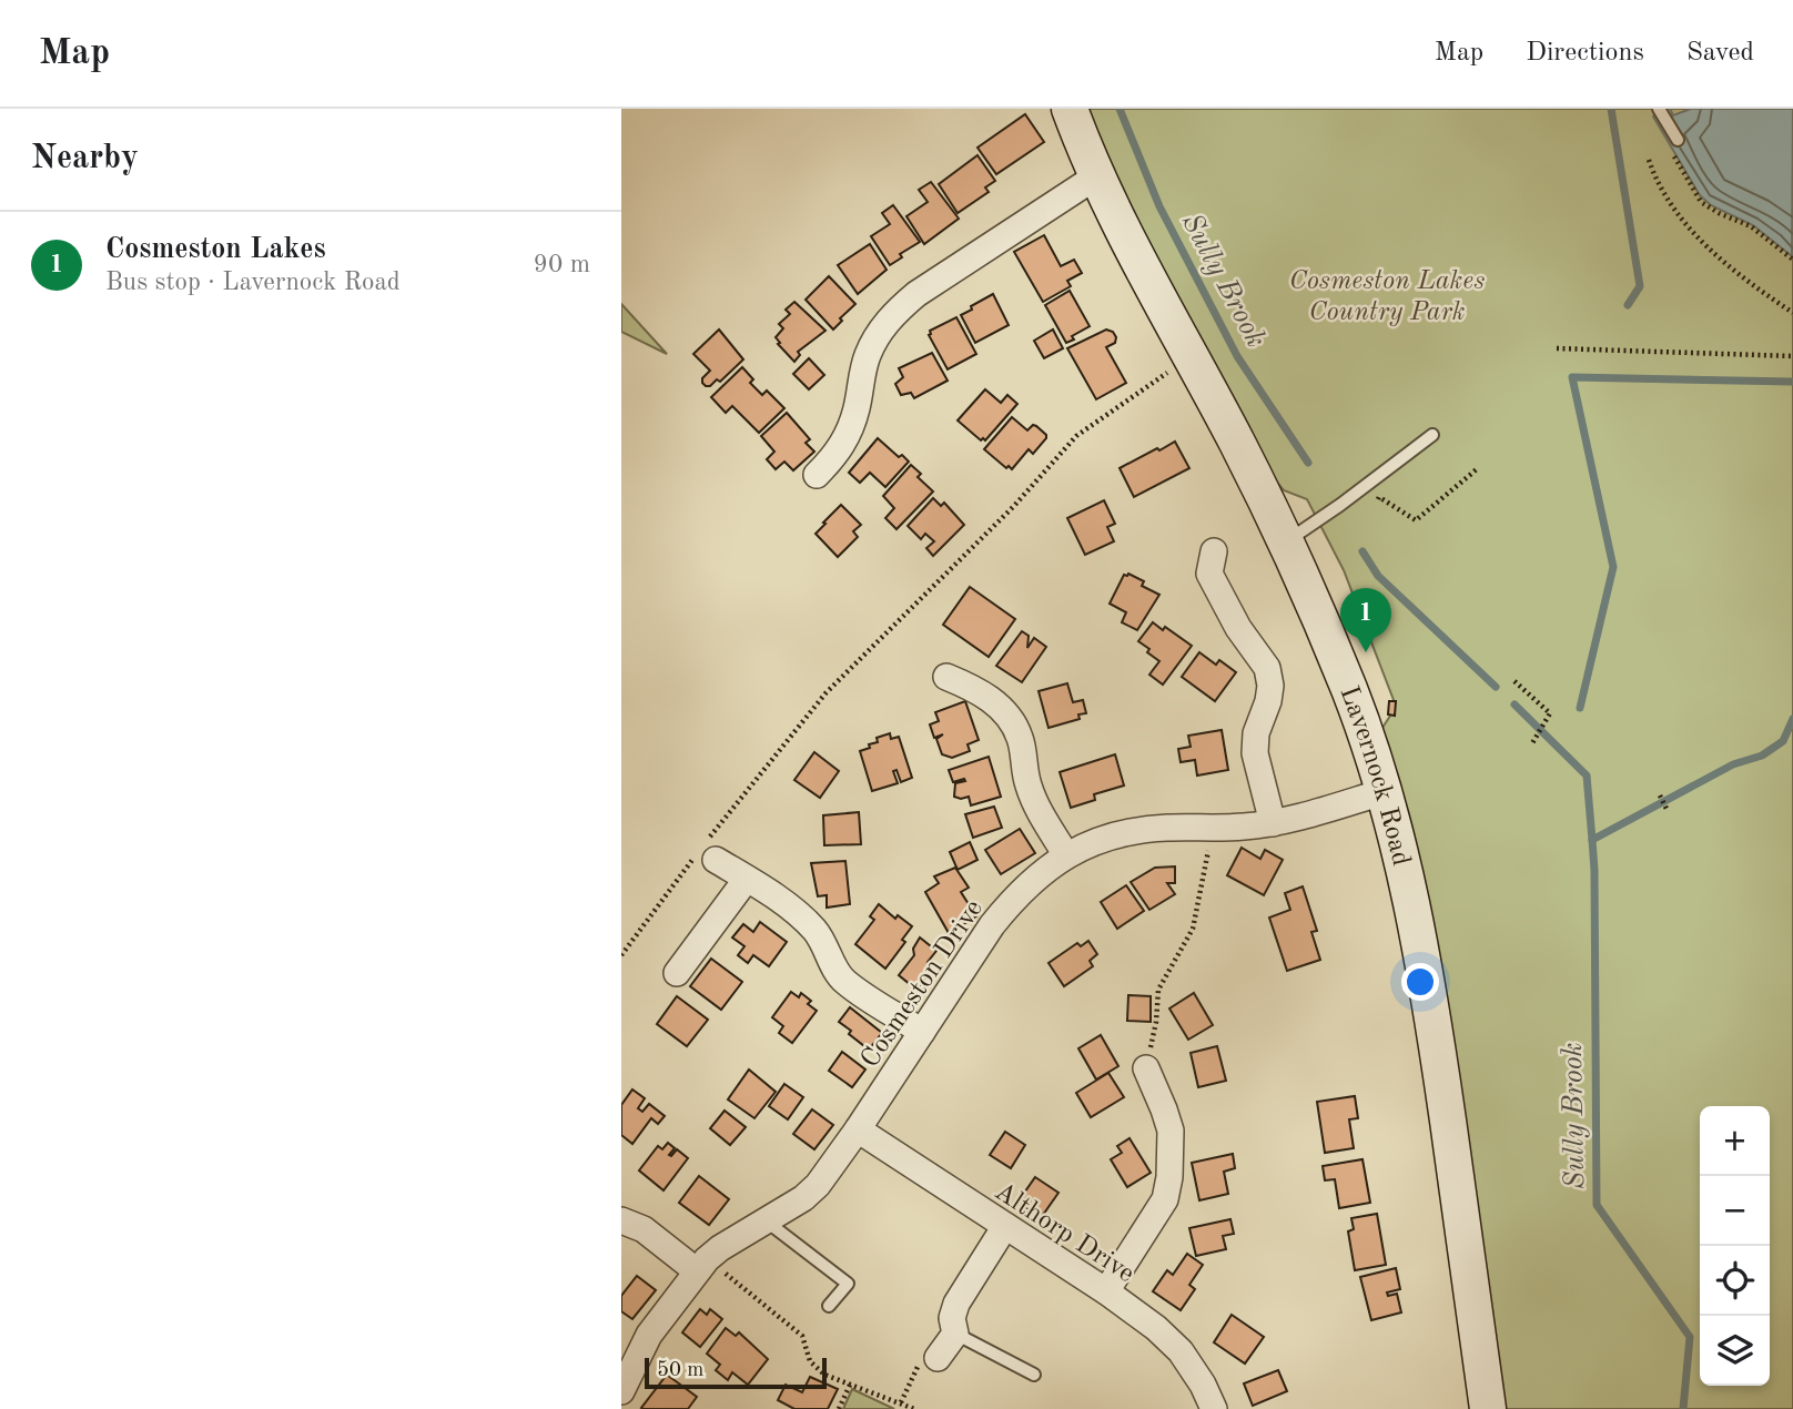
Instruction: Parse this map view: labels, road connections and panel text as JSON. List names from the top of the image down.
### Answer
{
  "streets": {
    "main road": ["Lavernock Road"],
    "street": ["Cosmeston Drive", "Althorp Drive"]
  },
  "crossings": [
    ["Lavernock Road", "Cosmeston Drive"],
    ["Cosmeston Drive", "Althorp Drive"]
  ],
  "water": ["Sully Brook"],
  "parks": ["Cosmeston Lakes Country Park"],
  "scale_bar": "50 m",
  "page": {
    "header": "Map",
    "nav": ["Map", "Directions", "Saved"],
    "heading": "Nearby",
    "list": [
      {
        "mark": "1",
        "name": "Cosmeston Lakes",
        "note": "Bus stop · Lavernock Road",
        "value": "90 m"
      }
    ],
    "pins": "1",
    "map_buttons": ["+", "−"],
    "scale": "50 m"
  }
}
